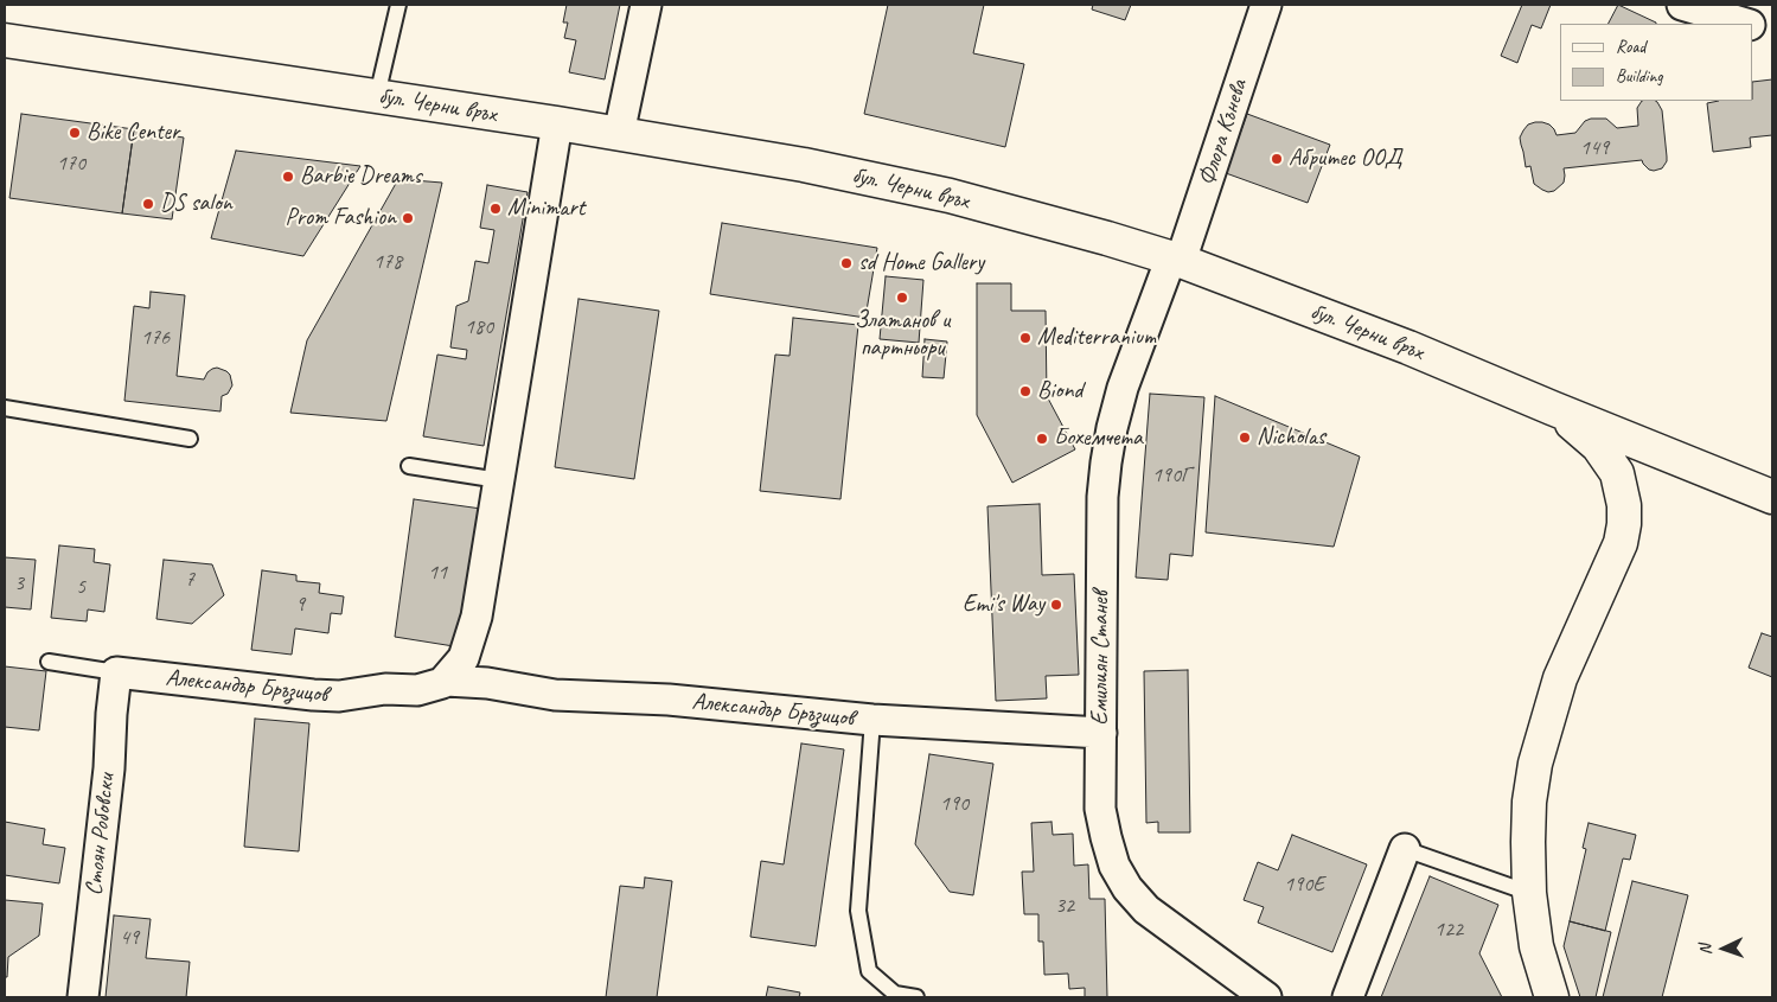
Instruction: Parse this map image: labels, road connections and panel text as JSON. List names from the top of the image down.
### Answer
{
  "streets": {
    "main road": ["бул. Черни връх"],
    "street": [
      "Флора Кънева",
      "Емилиян Станев",
      "Александър Бръзицов",
      "Стоян Робовски"
    ]
  },
  "crossings": [
    ["бул. Черни връх", "Флора Кънева"],
    ["бул. Черни връх", "Емилиян Станев"],
    ["Флора Кънева", "Емилиян Станев"],
    ["Емилиян Станев", "Александър Бръзицов"],
    ["Александър Бръзицов", "Стоян Робовски"]
  ],
  "places": [
    "Bike Center",
    "Абритес ООД",
    "Barbie Dreams",
    "DS salon",
    "Minimart",
    "Prom Fashion",
    "sd Home Gallery",
    "Златанов и партньори",
    "Mediterranium",
    "Biond",
    "Nicholas",
    "Бохемчета",
    "Emi's Way"
  ],
  "house_numbers": [
    "149",
    "170",
    "178",
    "180",
    "176",
    "190Г",
    "11",
    "7",
    "3",
    "5",
    "9",
    "190",
    "190E",
    "32",
    "122",
    "49"
  ],
  "legend": ["Road", "Building"],
  "north": "left"
}
